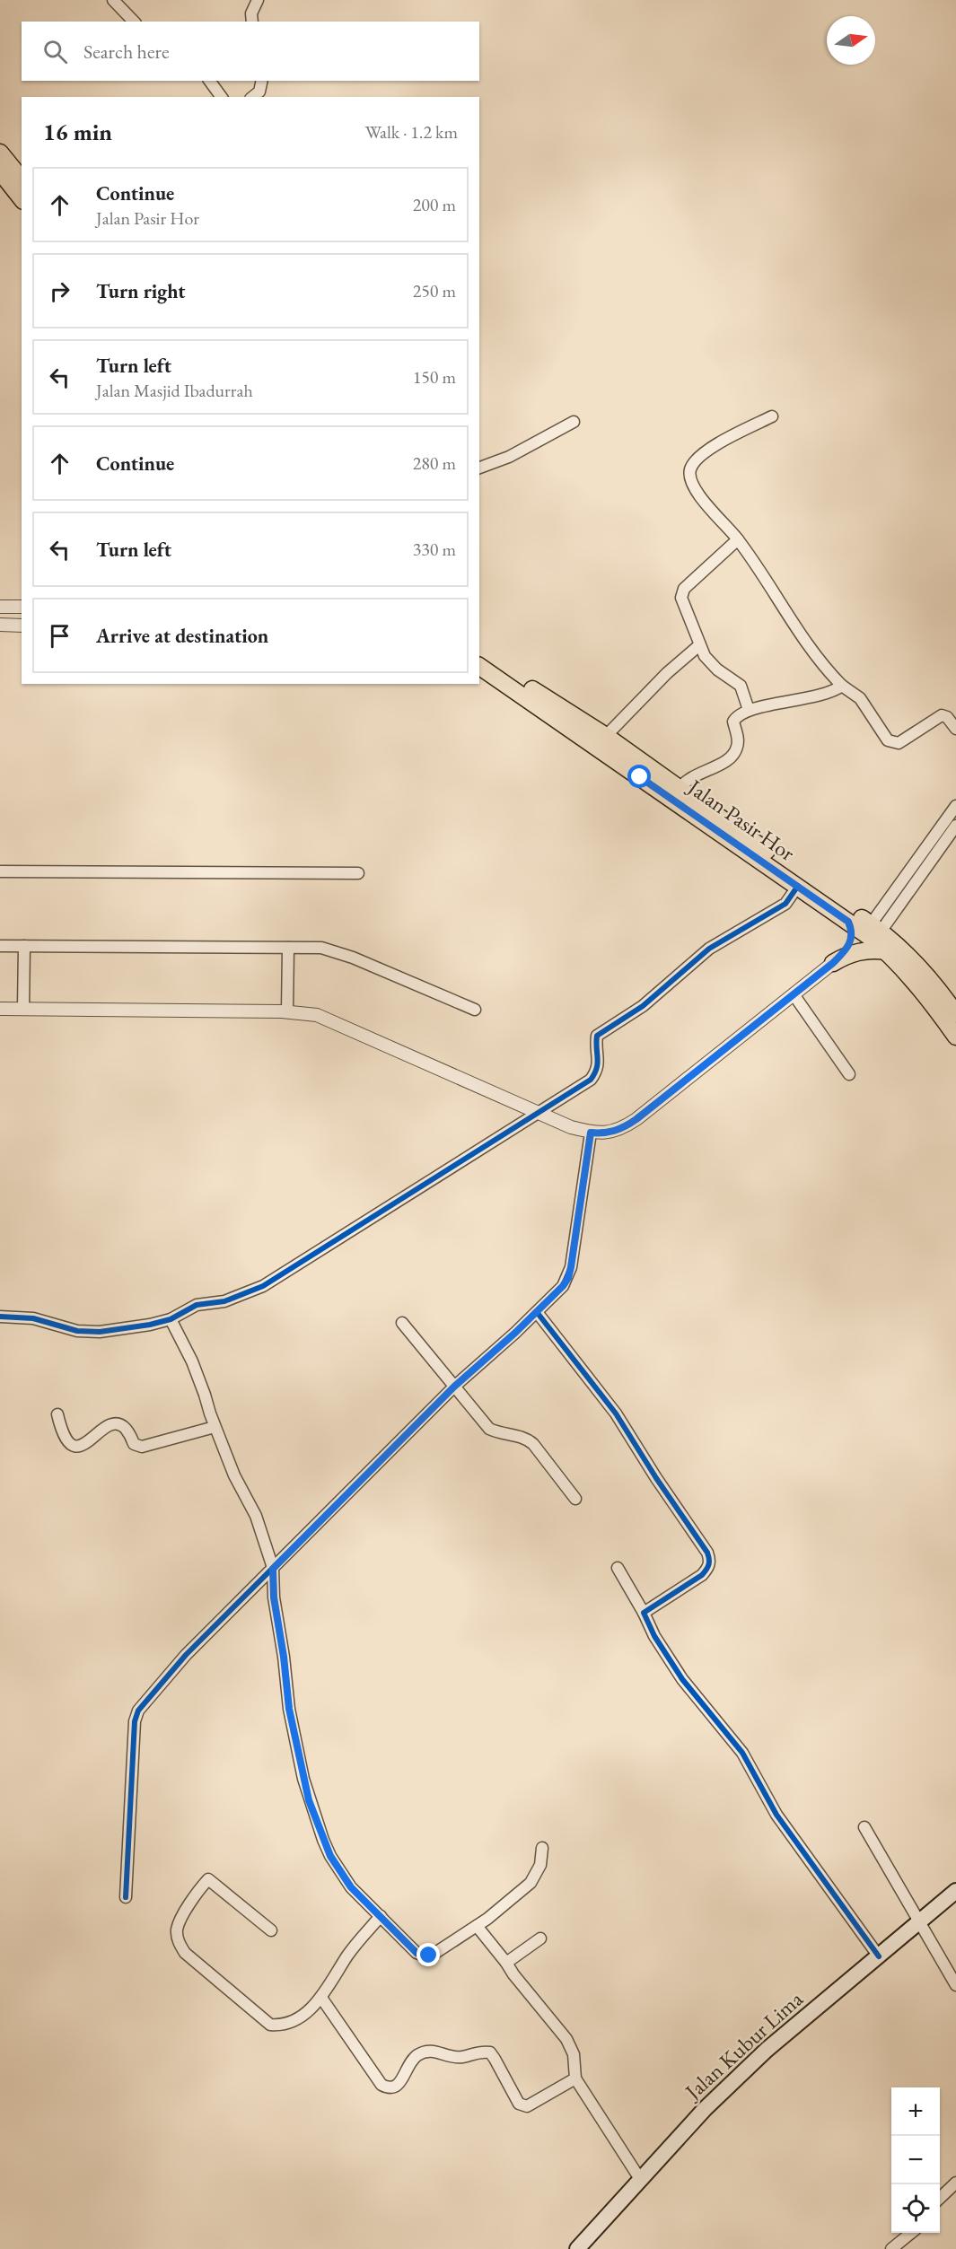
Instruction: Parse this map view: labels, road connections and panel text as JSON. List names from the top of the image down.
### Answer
{
  "streets": {
    "main road": ["Jalan Pasir Hor", "Jalan Kubur Lima"]
  },
  "north": "right",
  "page": {
    "search": "Search here",
    "heading": ["16 min", "Walk · 1.2 km"],
    "list": [
      ["Continue", "Jalan Pasir Hor", "200 m"],
      ["Turn right", "250 m"],
      ["Turn left", "Jalan Masjid Ibadurrah", "150 m"],
      ["Continue", "280 m"],
      ["Turn left", "330 m"],
      "Arrive at destination"
    ],
    "map_buttons": ["+", "−"]
  }
}
